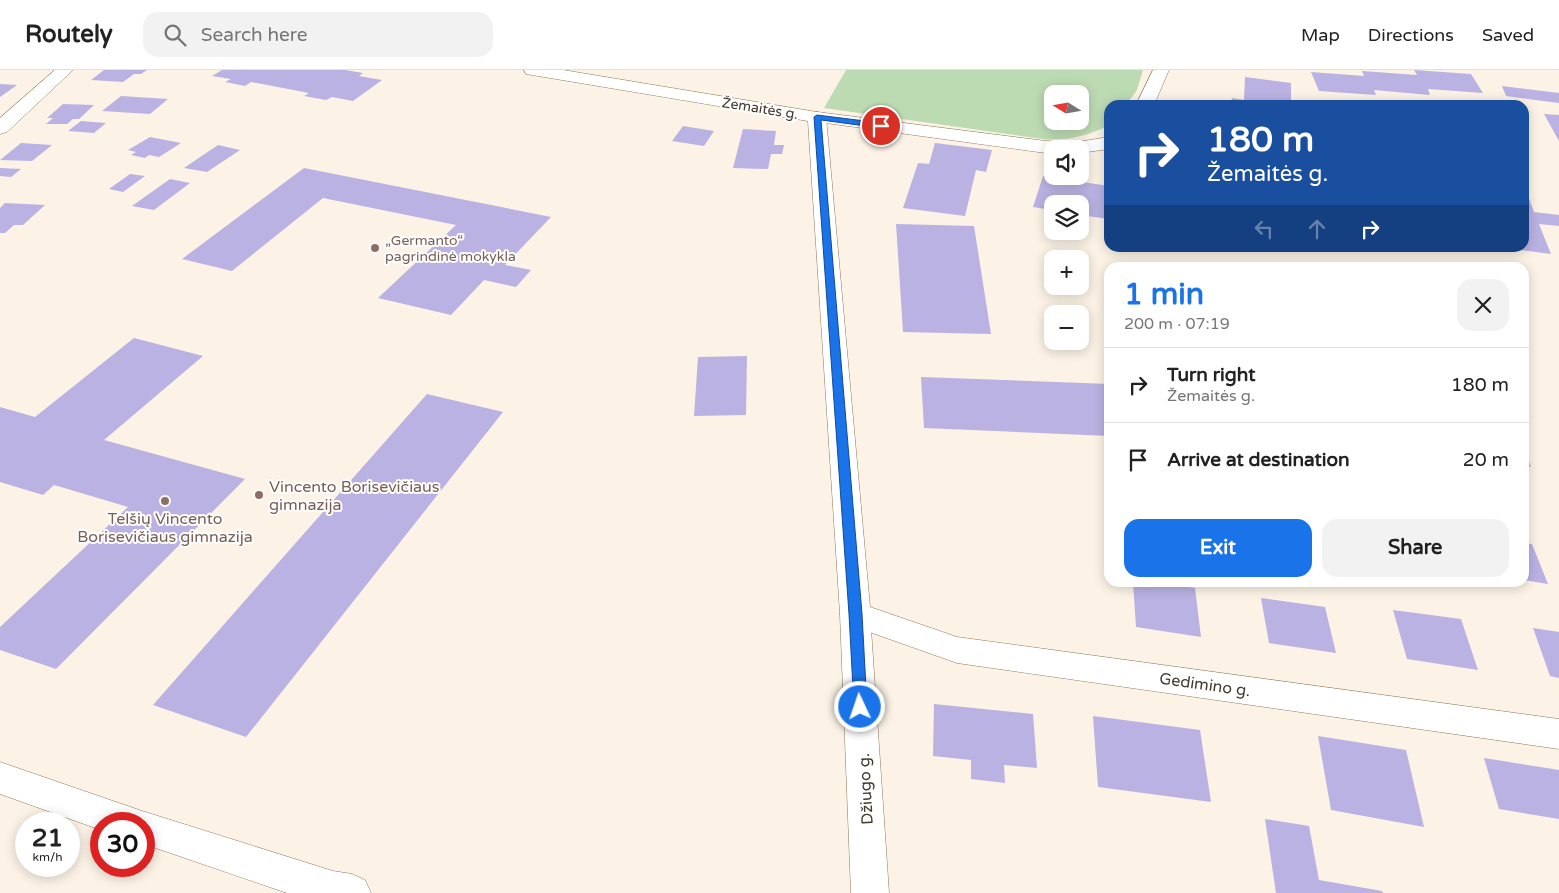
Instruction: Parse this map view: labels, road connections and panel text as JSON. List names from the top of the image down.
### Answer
{
  "streets": {
    "main road": ["Žemaitės g.", "Gedimino g.", "Džiugo g."]
  },
  "crossings": [
    ["Žemaitės g.", "Džiugo g."],
    ["Gedimino g.", "Džiugo g."]
  ],
  "places": ["„Germanto“ pagrindinė mokykla", "Vincento Borisevičiaus gimnazija", "Telšių Vincento Borisevičiaus gimnazija"],
  "north": "left",
  "page": {
    "header": "Routely",
    "search": "Search here",
    "nav": ["Map", "Directions", "Saved"],
    "map_buttons": ["+", "−"],
    "turn": ["180 m", "Žemaitės g."],
    "heading": ["1 min", "200 m · 07:19"],
    "list": [
      {
        "name": "Turn right",
        "note": "Žemaitės g.",
        "value": "180 m"
      },
      {
        "name": "Arrive at destination",
        "value": "20 m"
      }
    ],
    "buttons": ["Exit", "Share"],
    "speed": "21 km/h",
    "limit": "30"
  }
}
